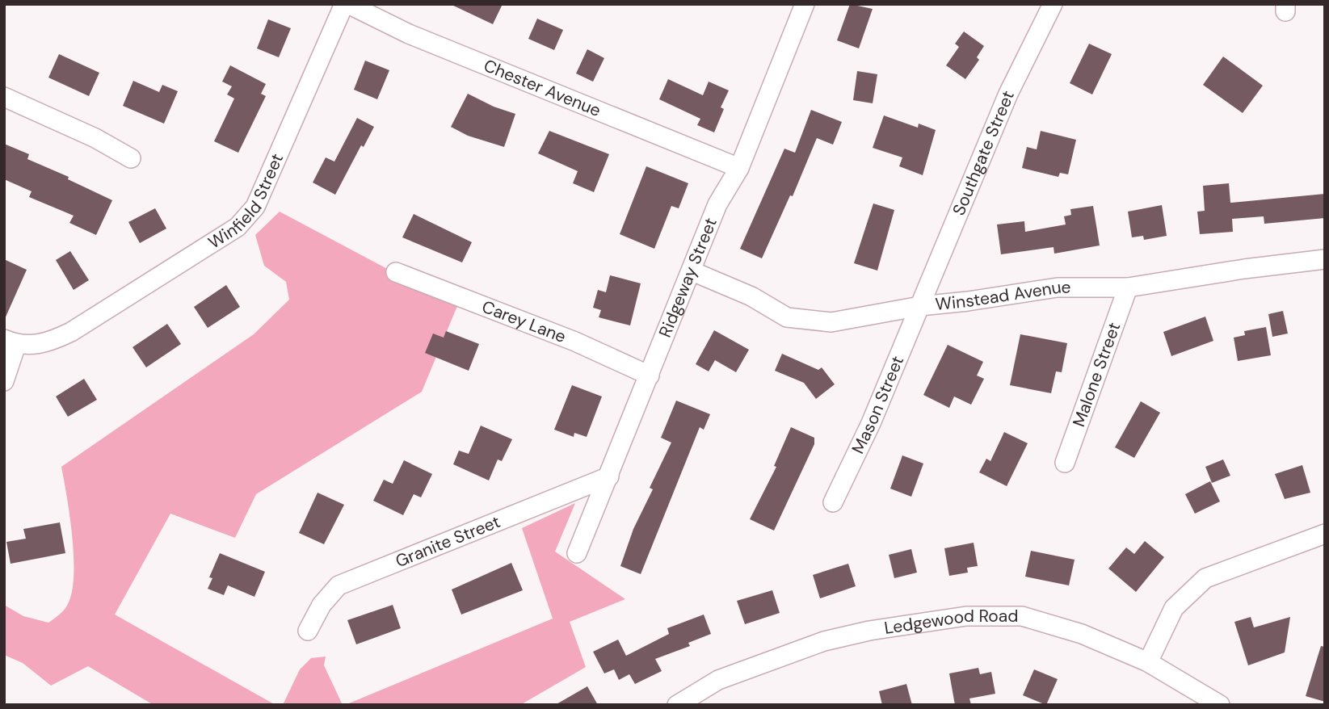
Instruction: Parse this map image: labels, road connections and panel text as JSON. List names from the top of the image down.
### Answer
{
  "streets": {
    "street": [
      "Chester Avenue",
      "Southgate Street",
      "Winfield Street",
      "Ridgeway Street",
      "Winstead Avenue",
      "Carey Lane",
      "Malone Street",
      "Mason Street",
      "Granite Street",
      "Ledgewood Road"
    ]
  },
  "crossings": [
    ["Chester Avenue", "Winfield Street"],
    ["Chester Avenue", "Ridgeway Street"],
    ["Southgate Street", "Winstead Avenue"],
    ["Southgate Street", "Mason Street"],
    ["Ridgeway Street", "Winstead Avenue"],
    ["Ridgeway Street", "Carey Lane"],
    ["Ridgeway Street", "Granite Street"],
    ["Winstead Avenue", "Malone Street"],
    ["Winstead Avenue", "Mason Street"]
  ]
}
